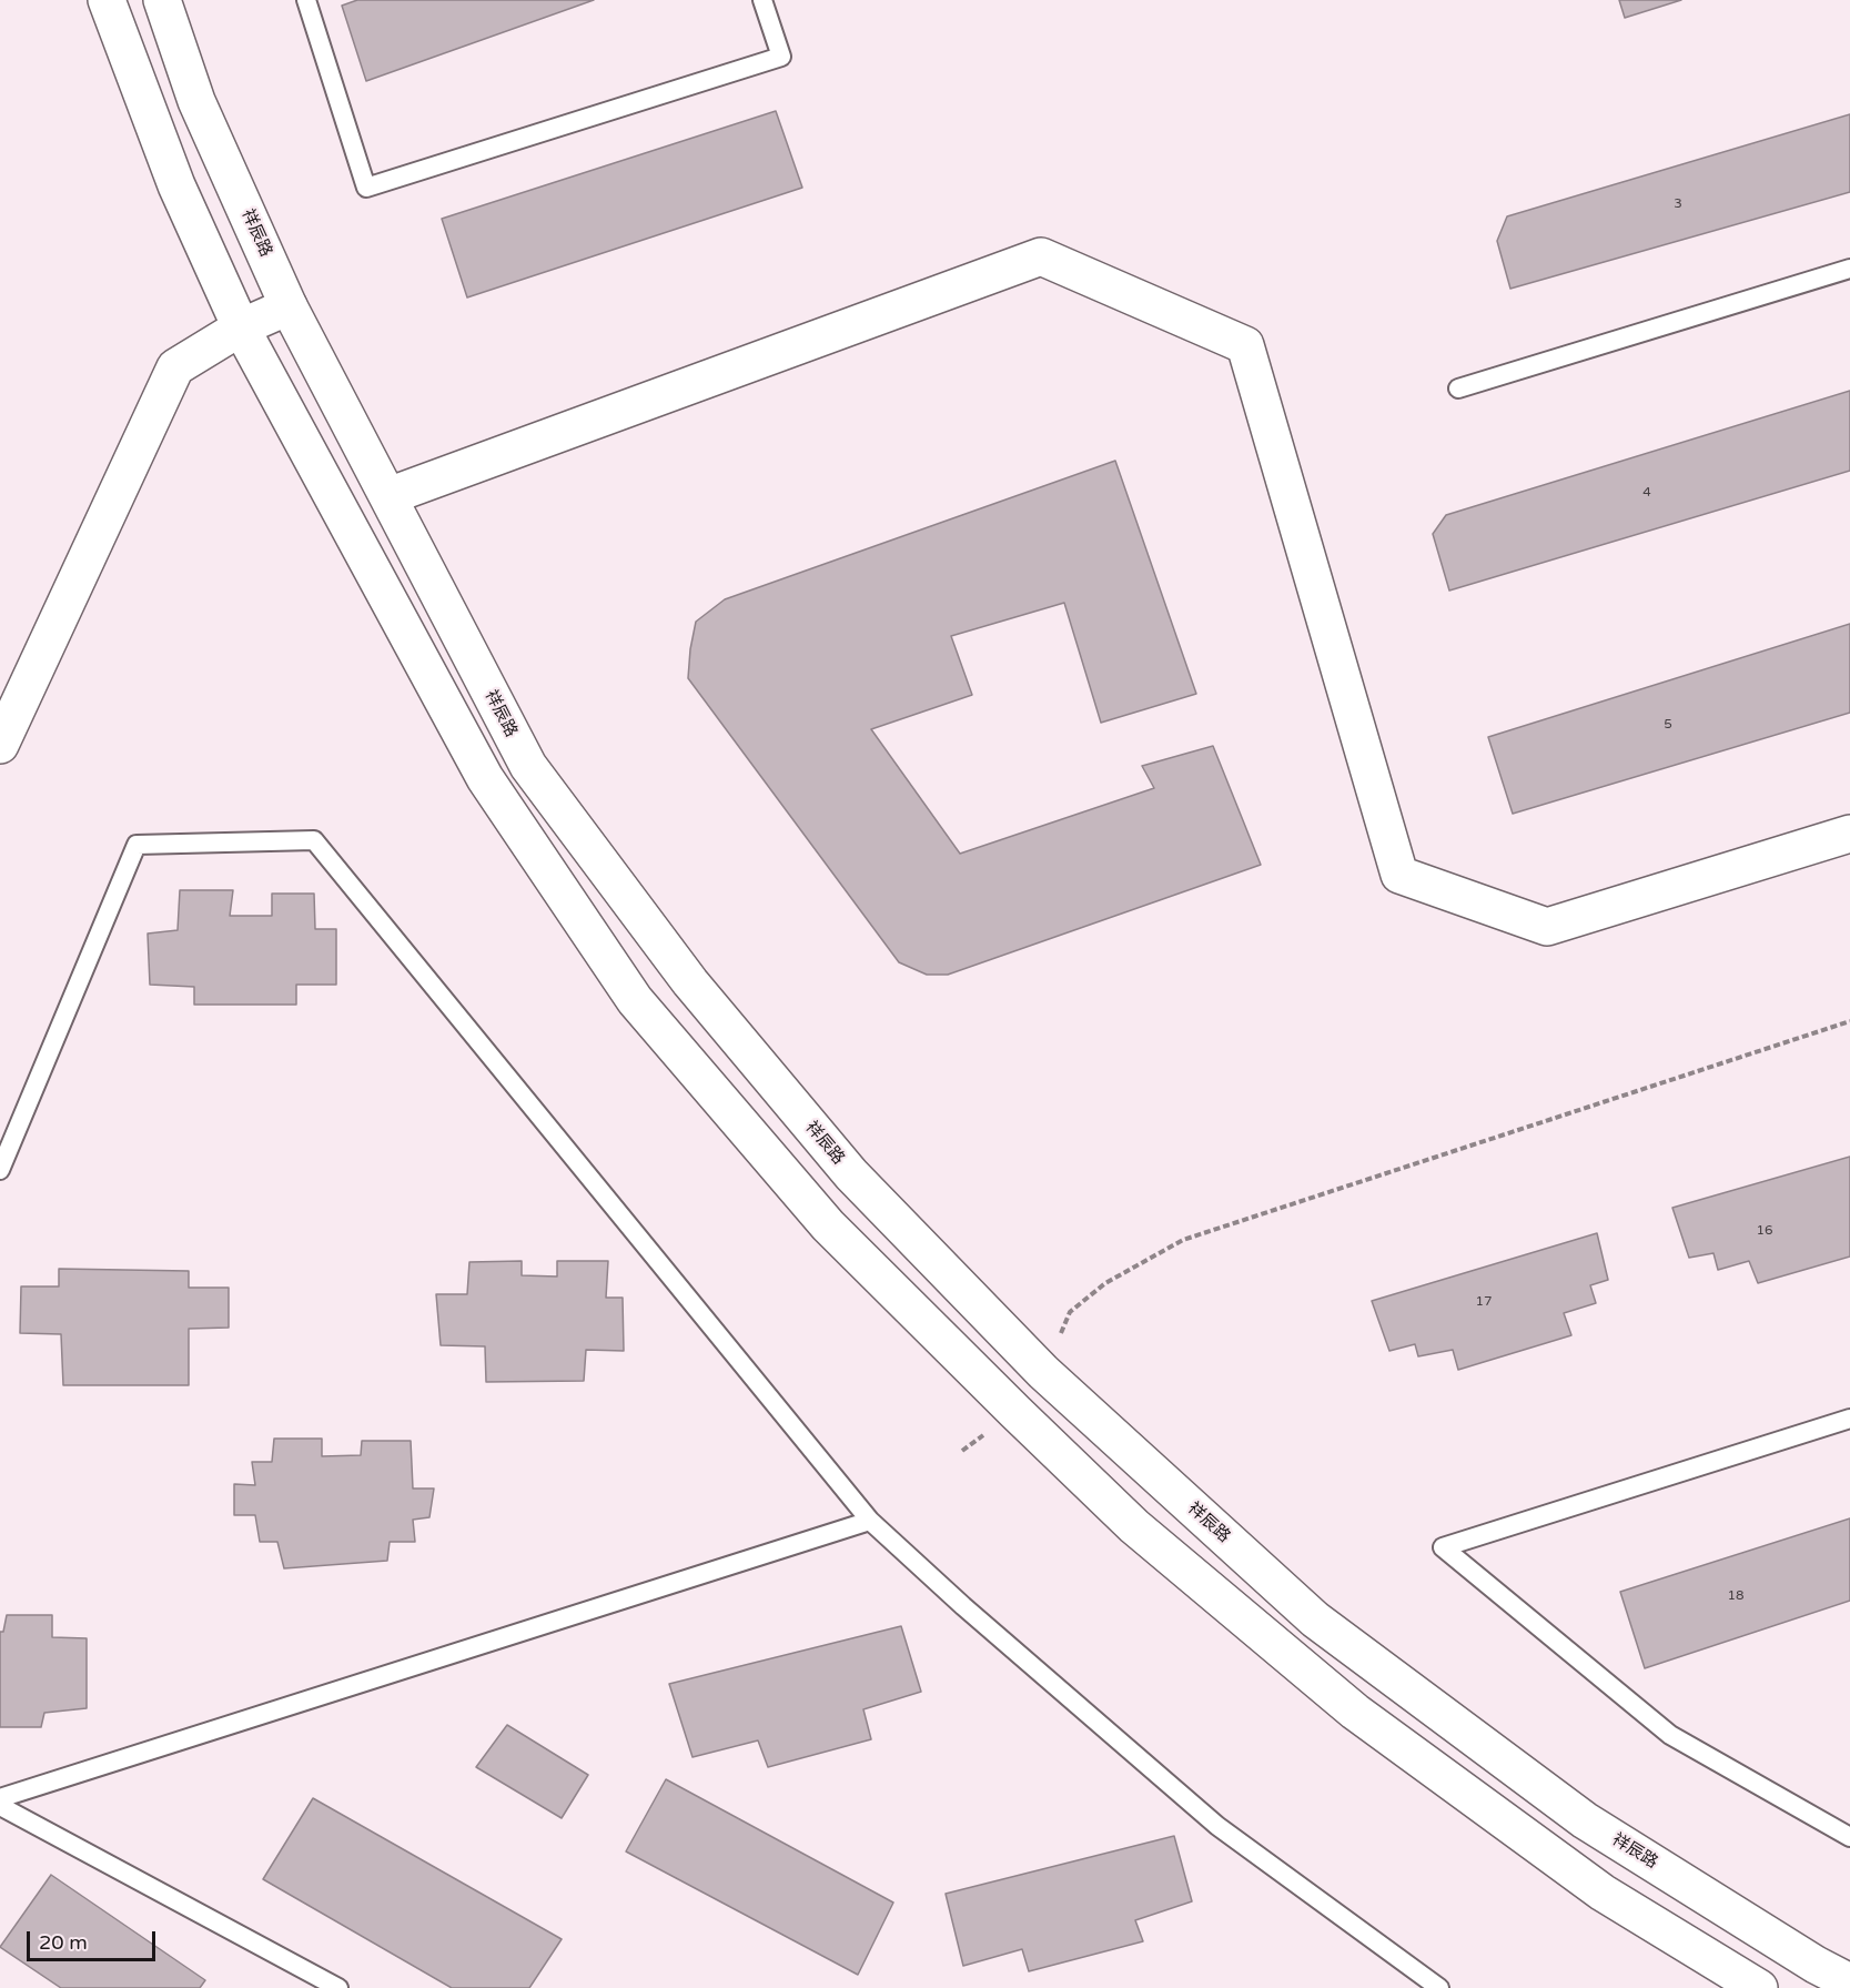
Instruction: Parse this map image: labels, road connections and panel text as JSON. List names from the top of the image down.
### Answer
{
  "streets": {
    "street": ["祥辰路"]
  },
  "house_numbers": [
    "3",
    "4",
    "5",
    "16",
    "17",
    "18"
  ],
  "scale_bar": "20 m"
}
